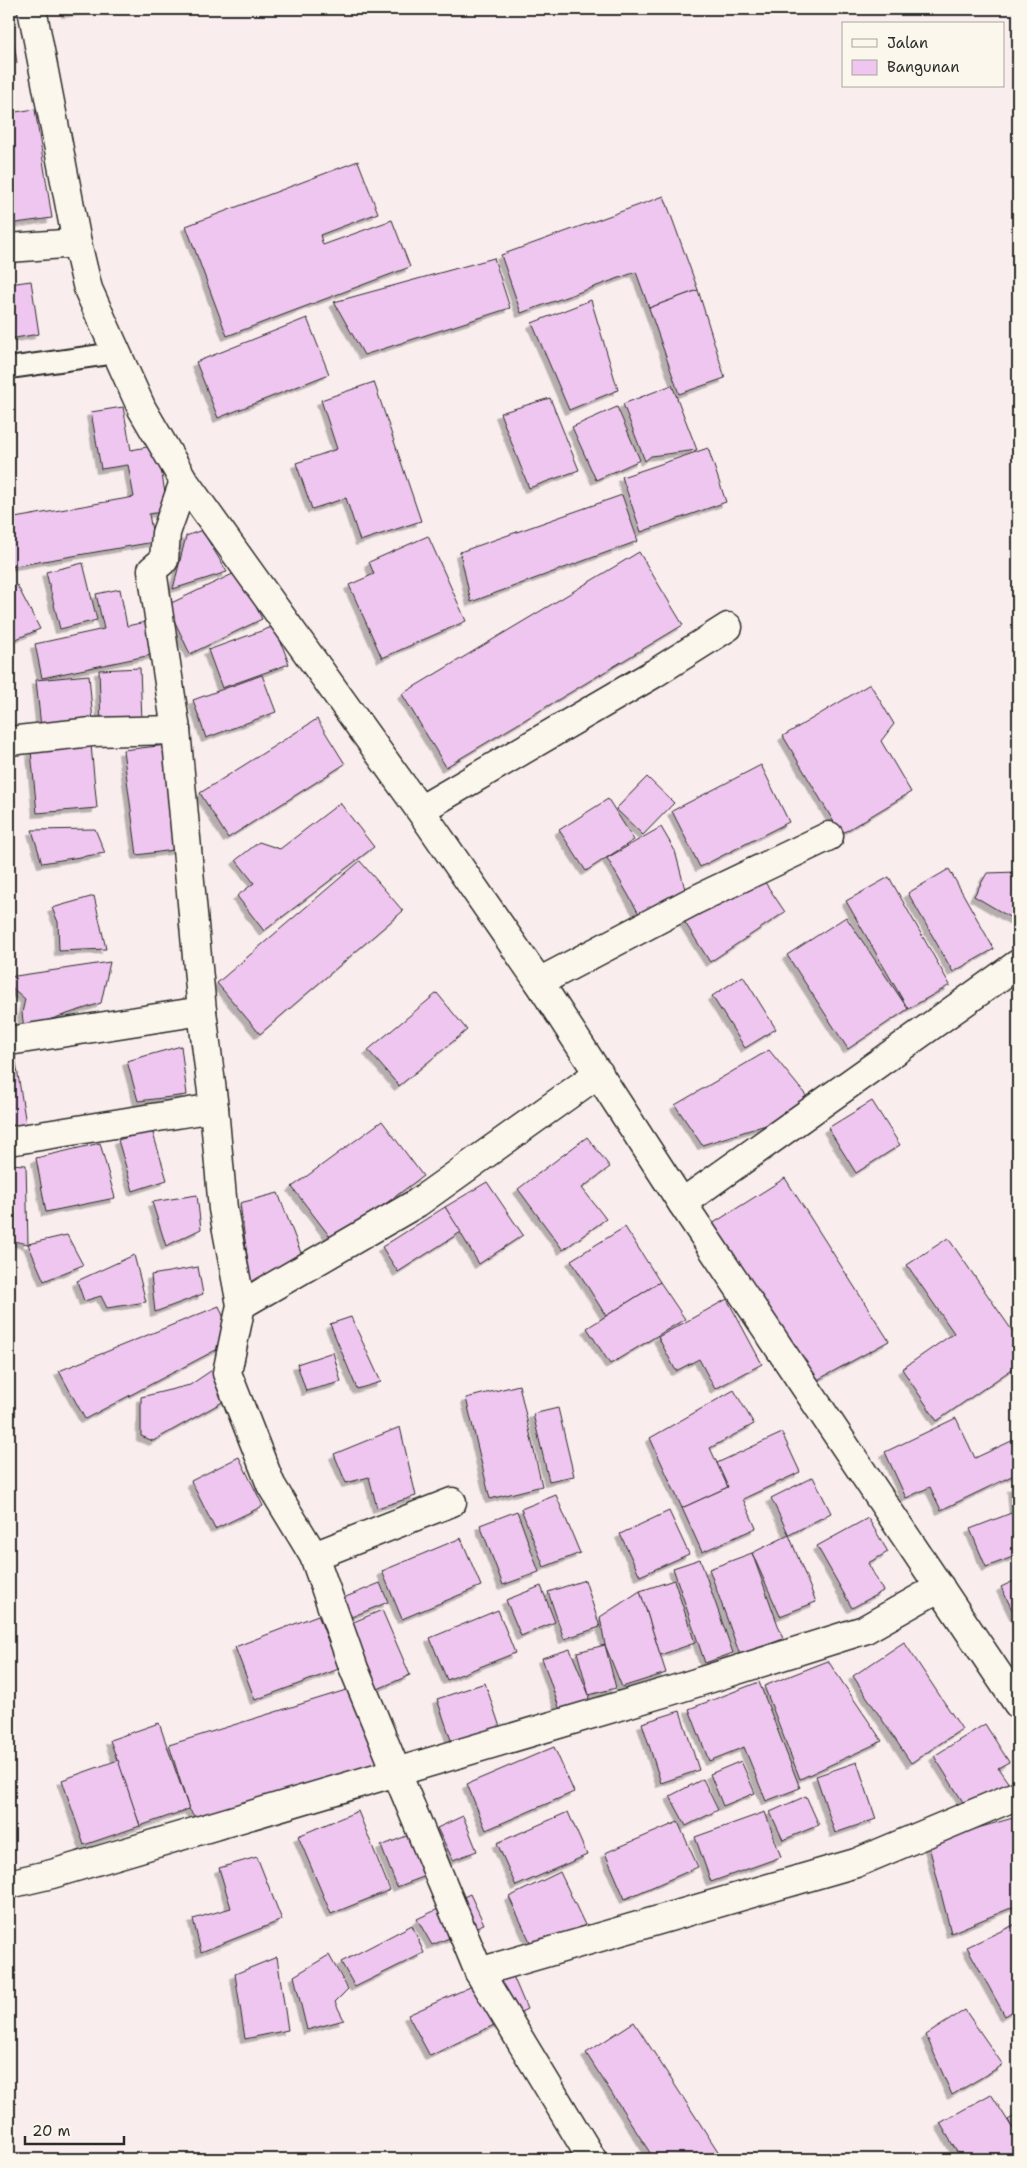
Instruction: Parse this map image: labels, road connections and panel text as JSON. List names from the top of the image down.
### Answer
{
  "legend": ["Jalan", "Bangunan"],
  "scale_bar": "20 m"
}
